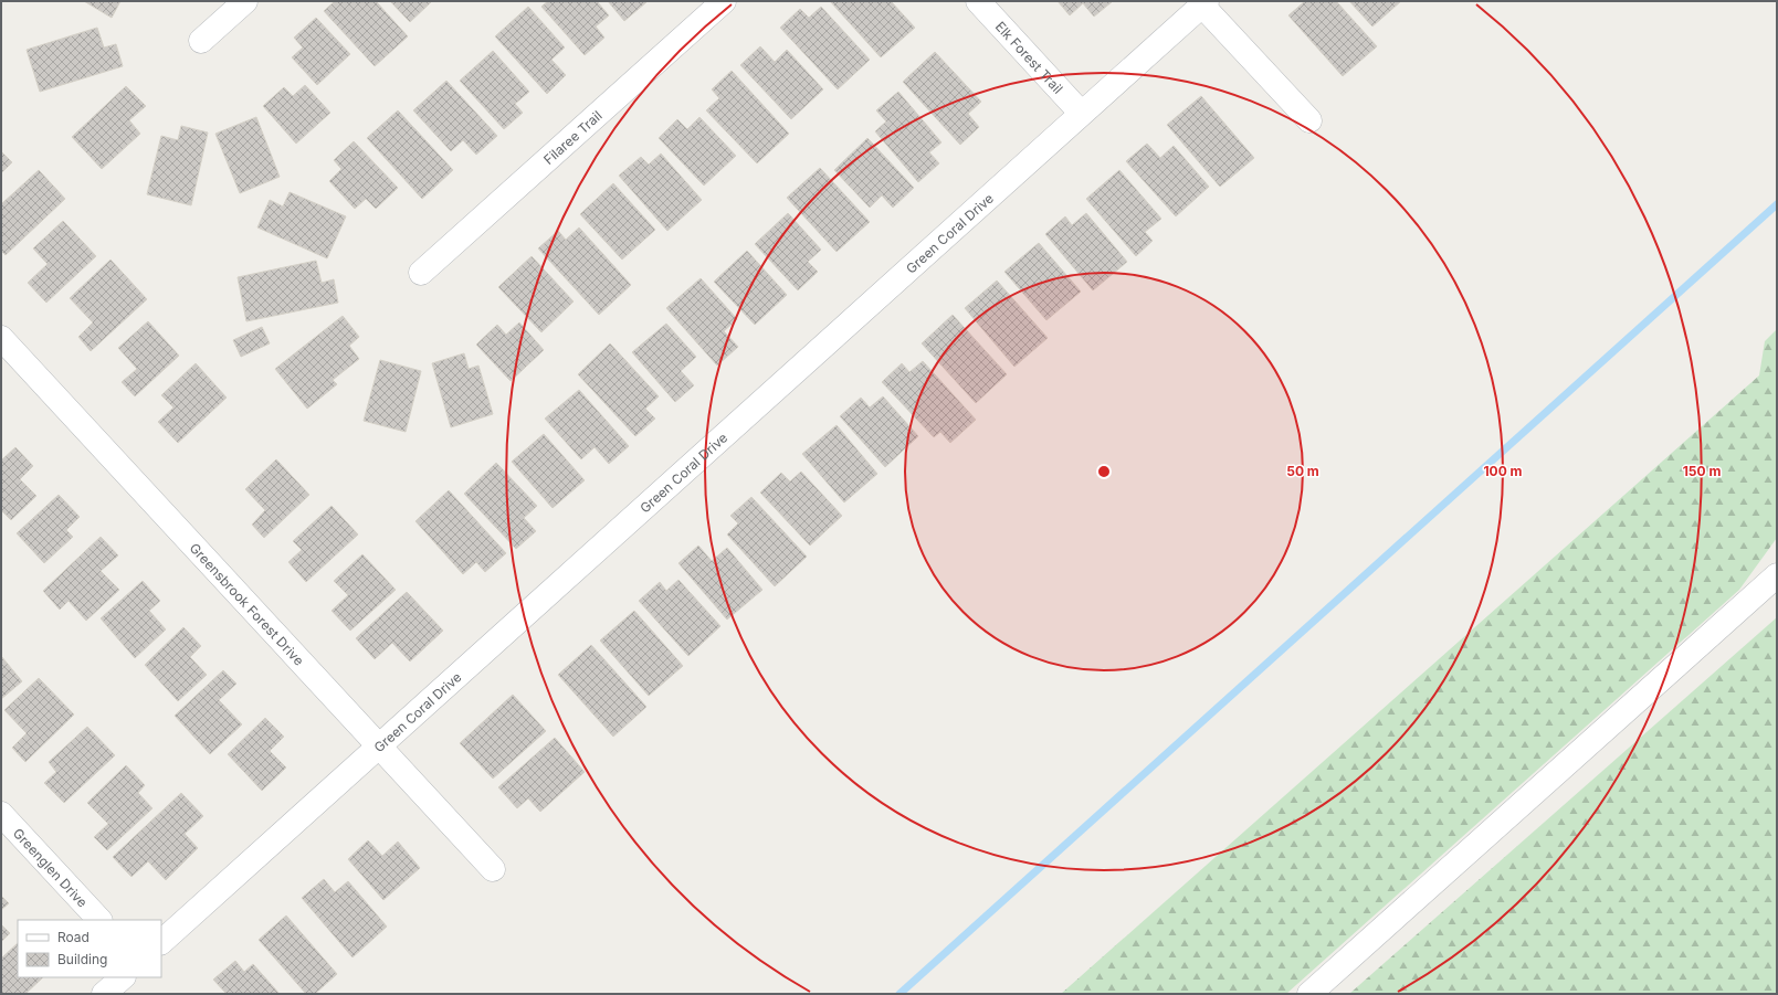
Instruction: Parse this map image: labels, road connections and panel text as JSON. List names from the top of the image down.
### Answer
{
  "streets": {
    "street": [
      "Elk Forest Trail",
      "Filaree Trail",
      "Green Coral Drive",
      "Greensbrook Forest Drive",
      "Greenglen Drive"
    ]
  },
  "crossings": [
    ["Elk Forest Trail", "Green Coral Drive"],
    ["Green Coral Drive", "Greensbrook Forest Drive"]
  ],
  "legend": ["Road", "Building"],
  "rings": ["50 m", "100 m", "150 m"]
}
